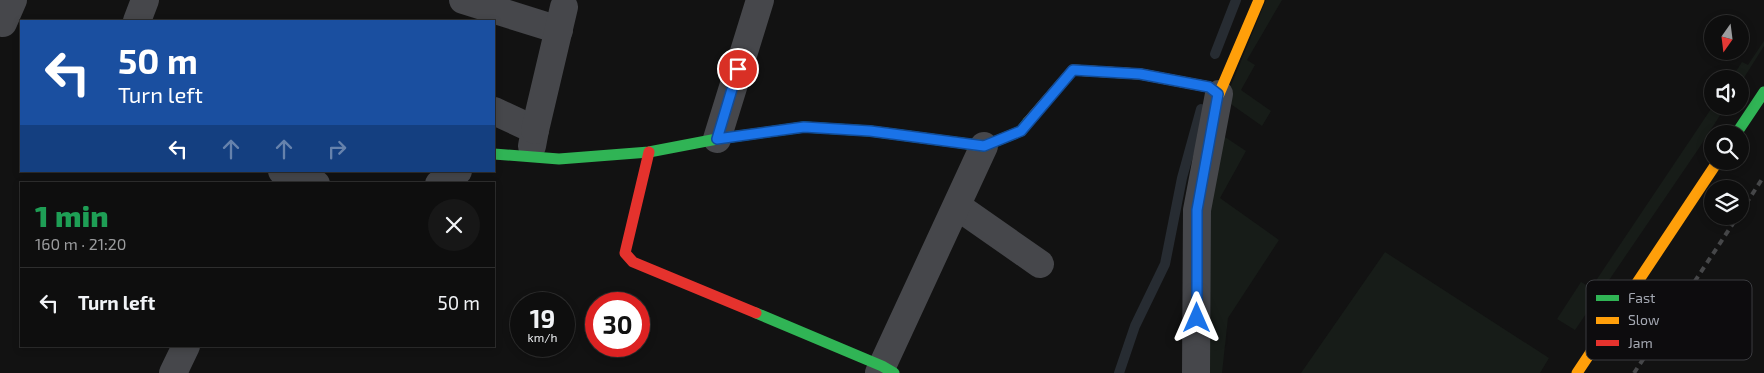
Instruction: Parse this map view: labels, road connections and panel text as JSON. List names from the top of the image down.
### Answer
{
  "legend": ["Fast", "Slow", "Jam"],
  "north": "bottom",
  "page": {
    "turn": ["50 m", "Turn left"],
    "heading": ["1 min", "160 m · 21:20"],
    "list": [
      {
        "name": "Turn left",
        "value": "50 m"
      }
    ],
    "speed": "19 km/h",
    "limit": "30"
  }
}
